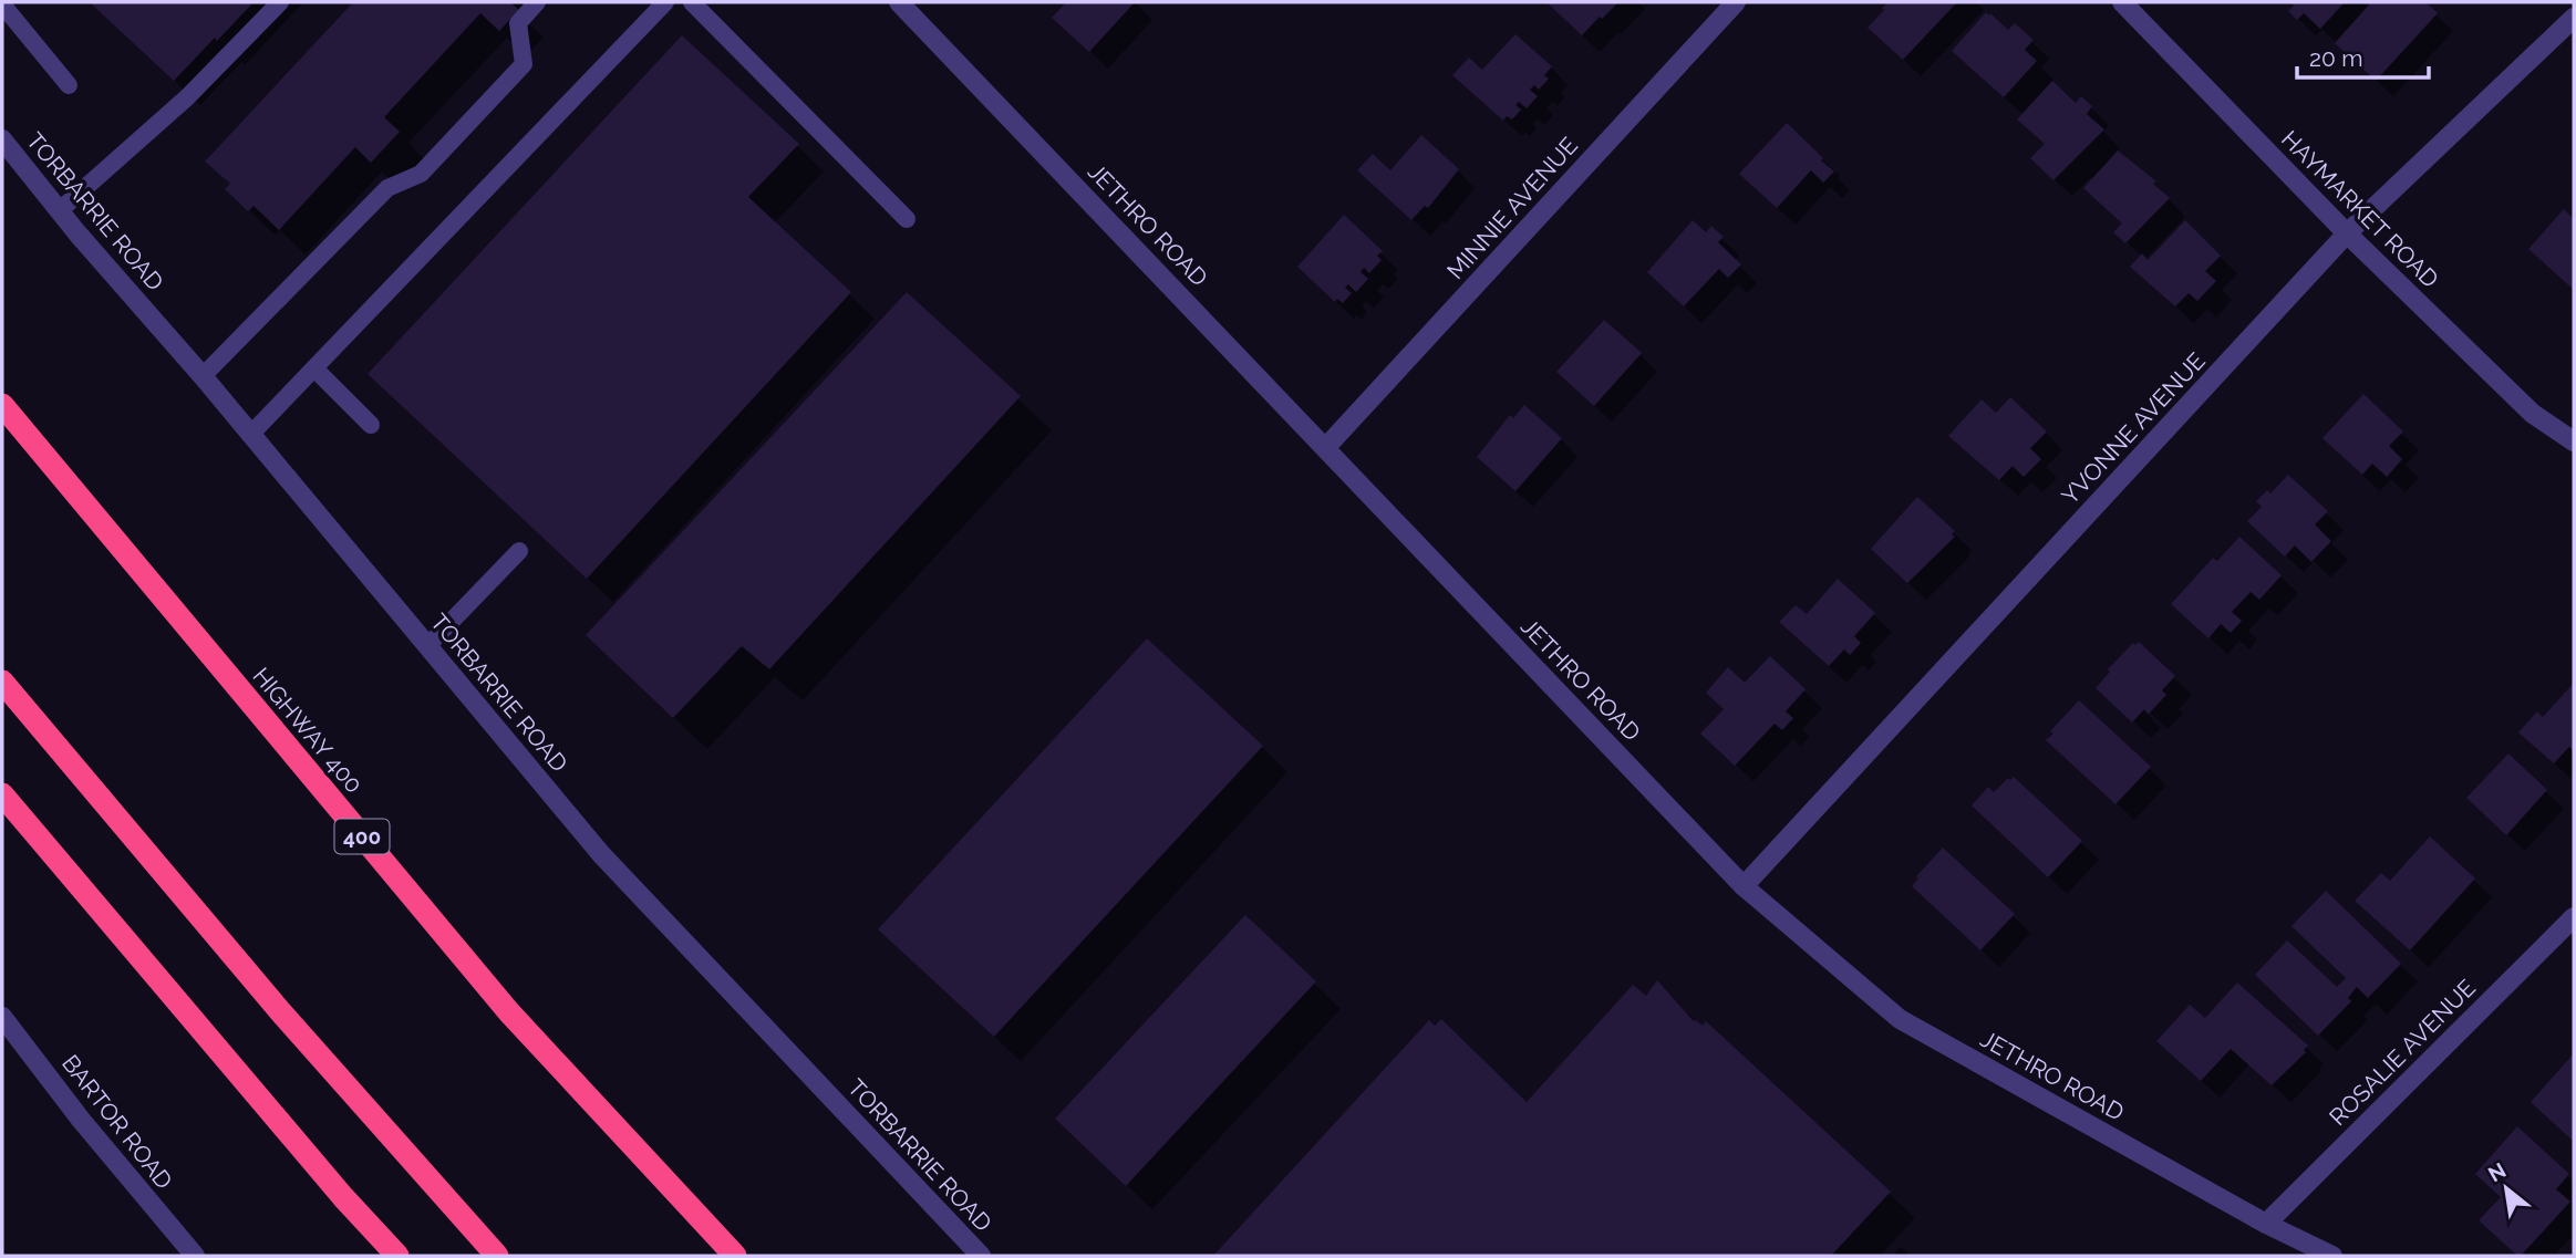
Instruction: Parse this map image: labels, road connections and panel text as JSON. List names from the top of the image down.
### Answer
{
  "streets": {
    "highway": ["HIGHWAY 400", "400"],
    "street": [
      "MINNIE AVENUE",
      "HAYMARKET ROAD",
      "TORBARRIE ROAD",
      "JETHRO ROAD",
      "YVONNE AVENUE",
      "ROSALIE AVENUE",
      "BARTOR ROAD"
    ]
  },
  "crossings": [
    ["MINNIE AVENUE", "JETHRO ROAD"],
    ["HAYMARKET ROAD", "YVONNE AVENUE"],
    ["JETHRO ROAD", "YVONNE AVENUE"],
    ["JETHRO ROAD", "ROSALIE AVENUE"]
  ],
  "scale_bar": "20 m",
  "north": "top left"
}
